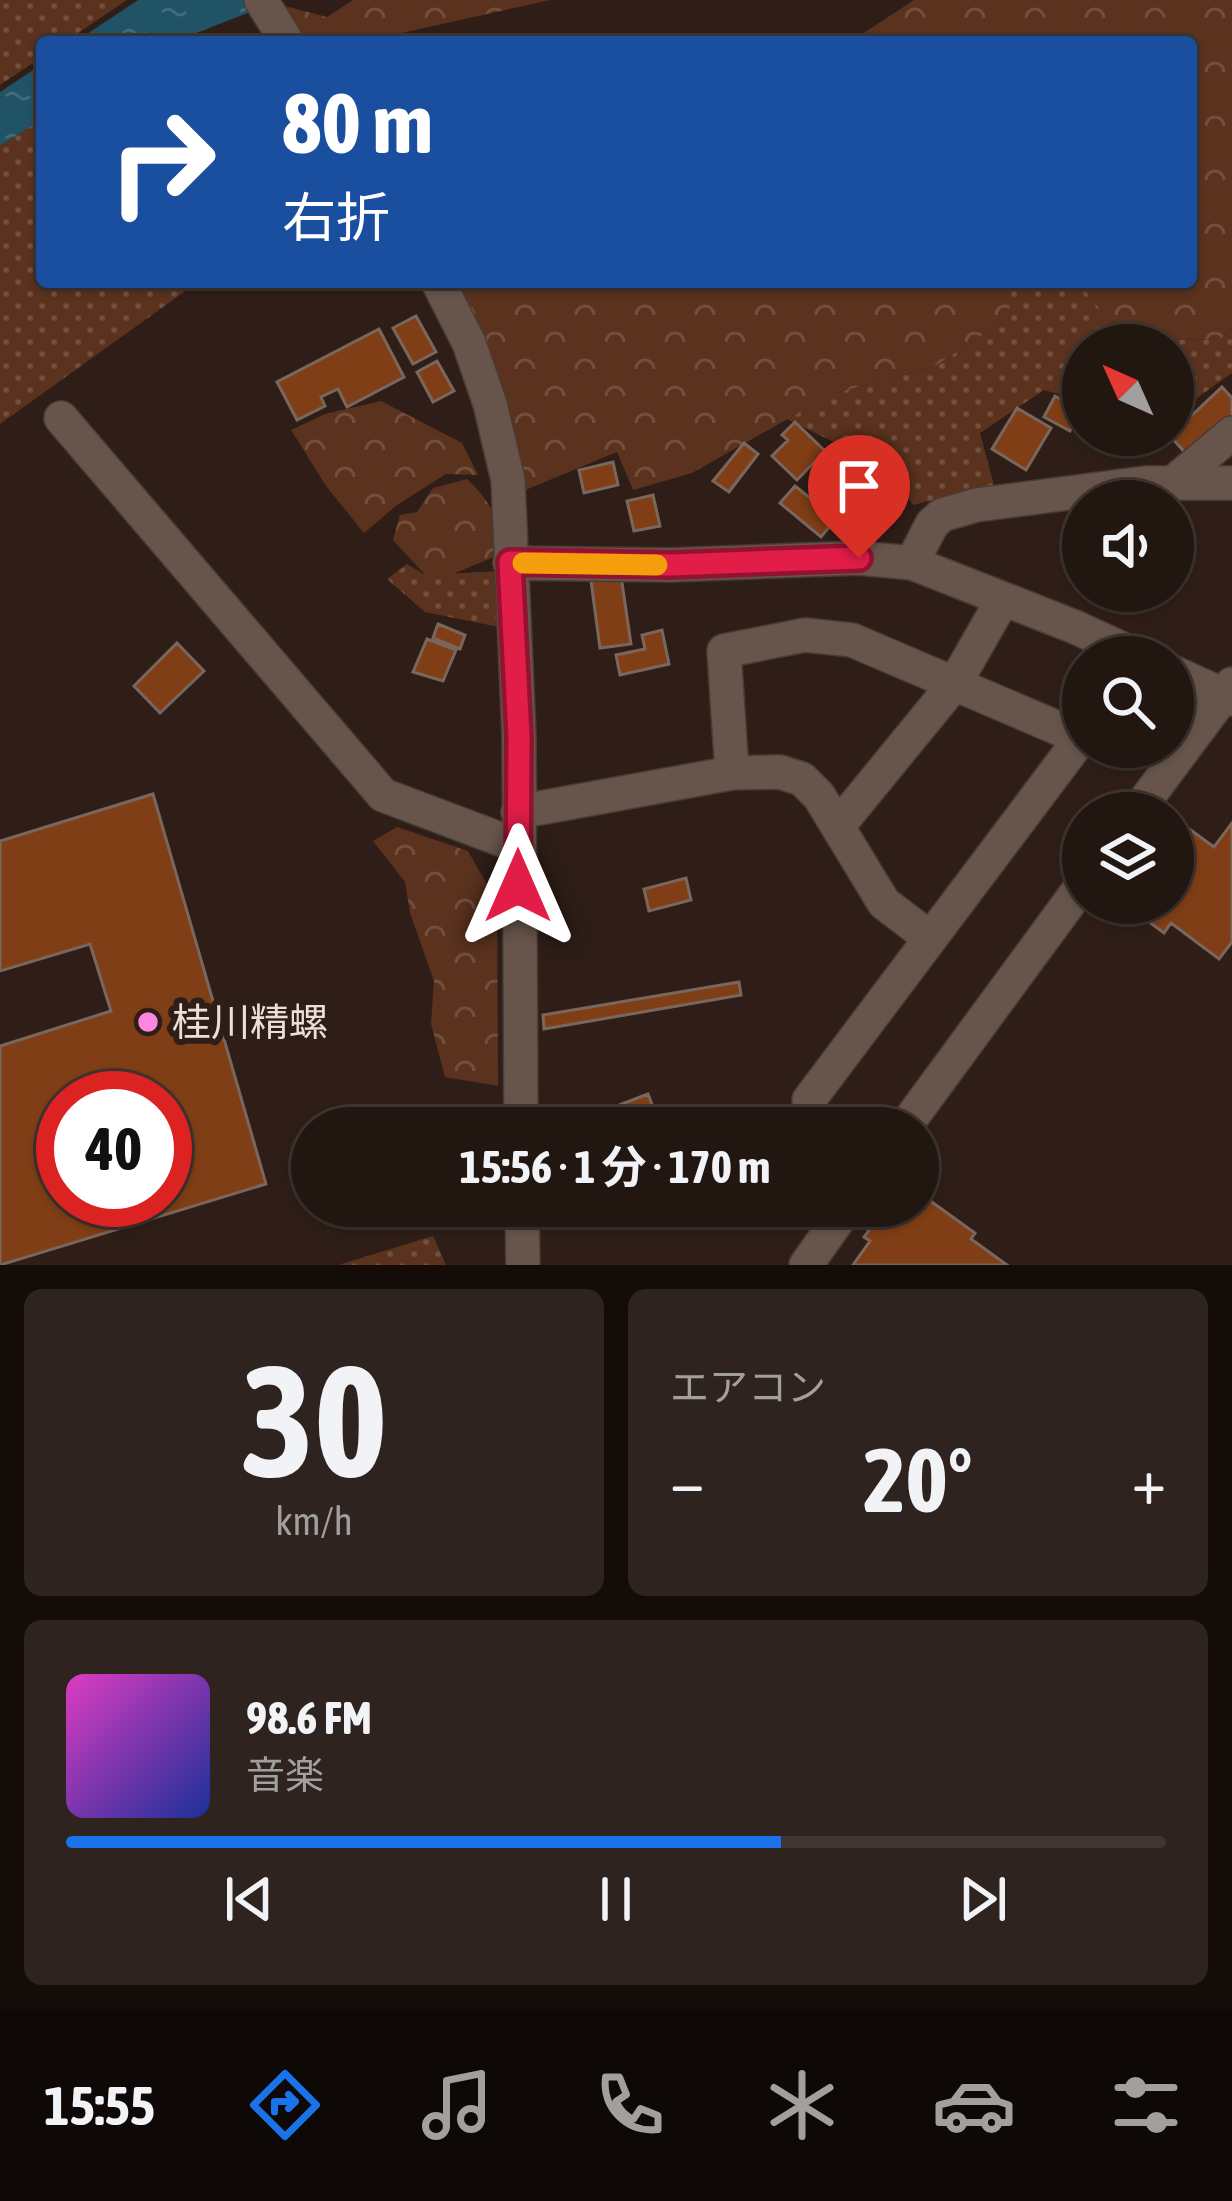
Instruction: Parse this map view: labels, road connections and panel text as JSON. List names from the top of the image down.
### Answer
{
  "places": ["桂川精螺"],
  "north": "top left",
  "page": {
    "turn": ["80 m", "右折"],
    "limit": "40",
    "trip": "15:56 · 1 分 · 170 m",
    "tile": [
      ["30", "km/h"],
      "エアコン"
    ],
    "heat": ["−", "20°", "+"],
    "song": ["98.6 FM", "音楽"],
    "tabs": "15:55"
  }
}
